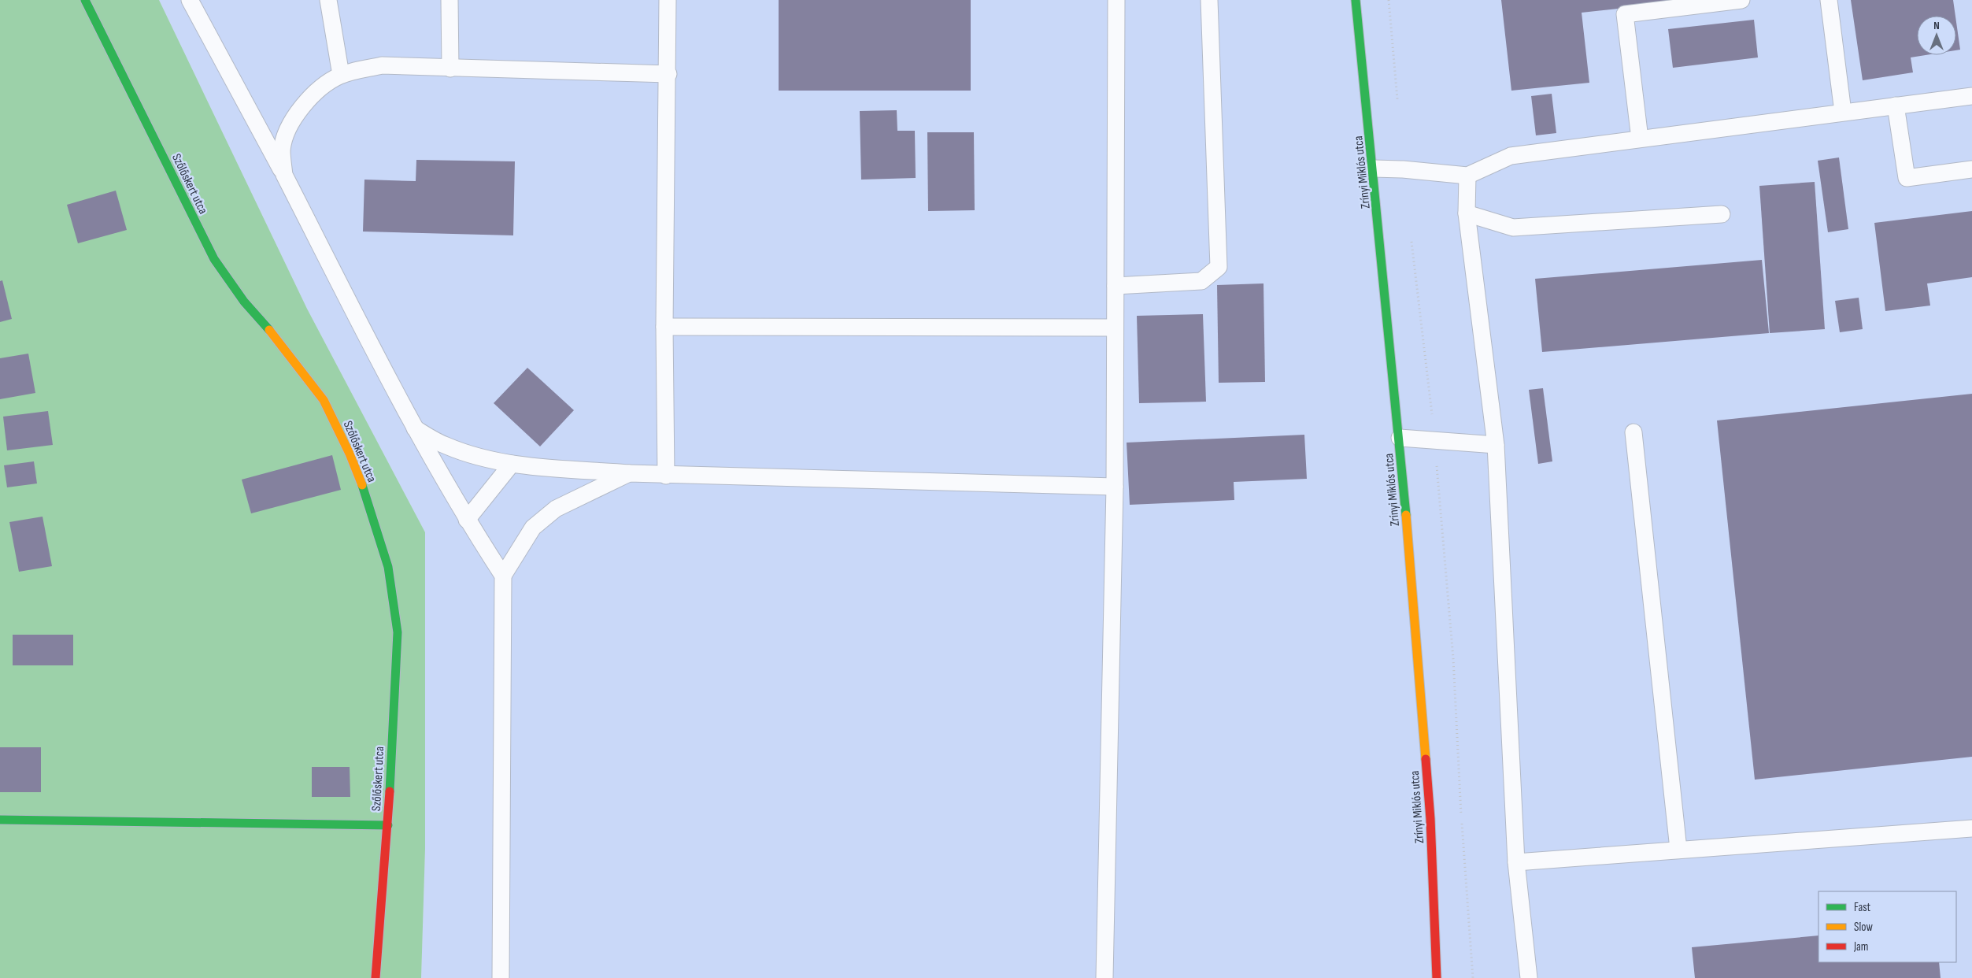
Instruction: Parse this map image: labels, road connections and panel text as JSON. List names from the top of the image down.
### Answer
{
  "streets": {
    "street": ["Zrínyi Miklós utca", "Szőlőskert utca"]
  },
  "legend": ["Fast", "Slow", "Jam"],
  "north": "top"
}
